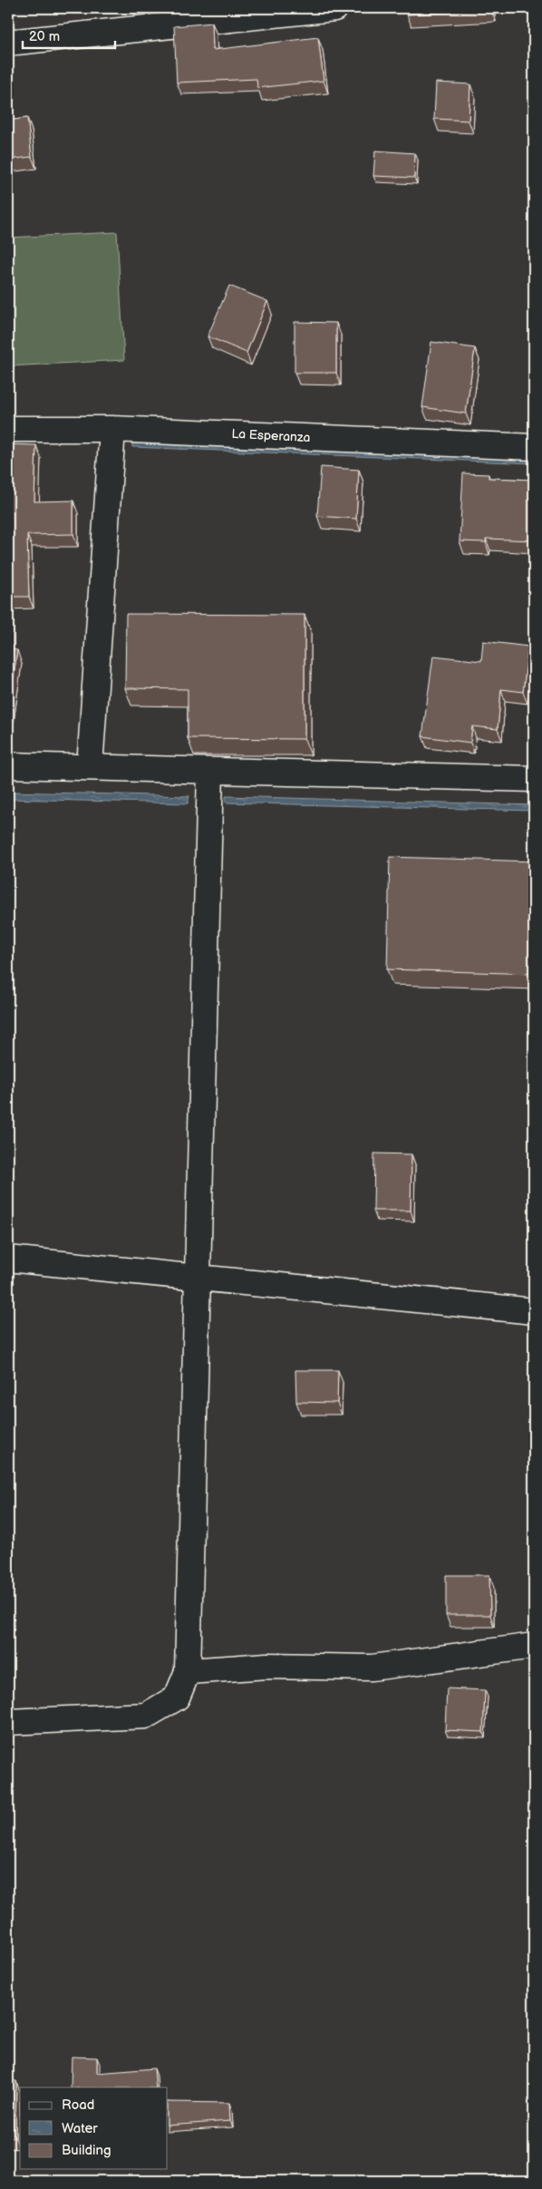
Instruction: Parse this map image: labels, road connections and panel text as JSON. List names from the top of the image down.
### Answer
{
  "streets": {
    "street": ["La Esperanza"]
  },
  "legend": ["Road", "Water", "Building"],
  "scale_bar": "20 m"
}
